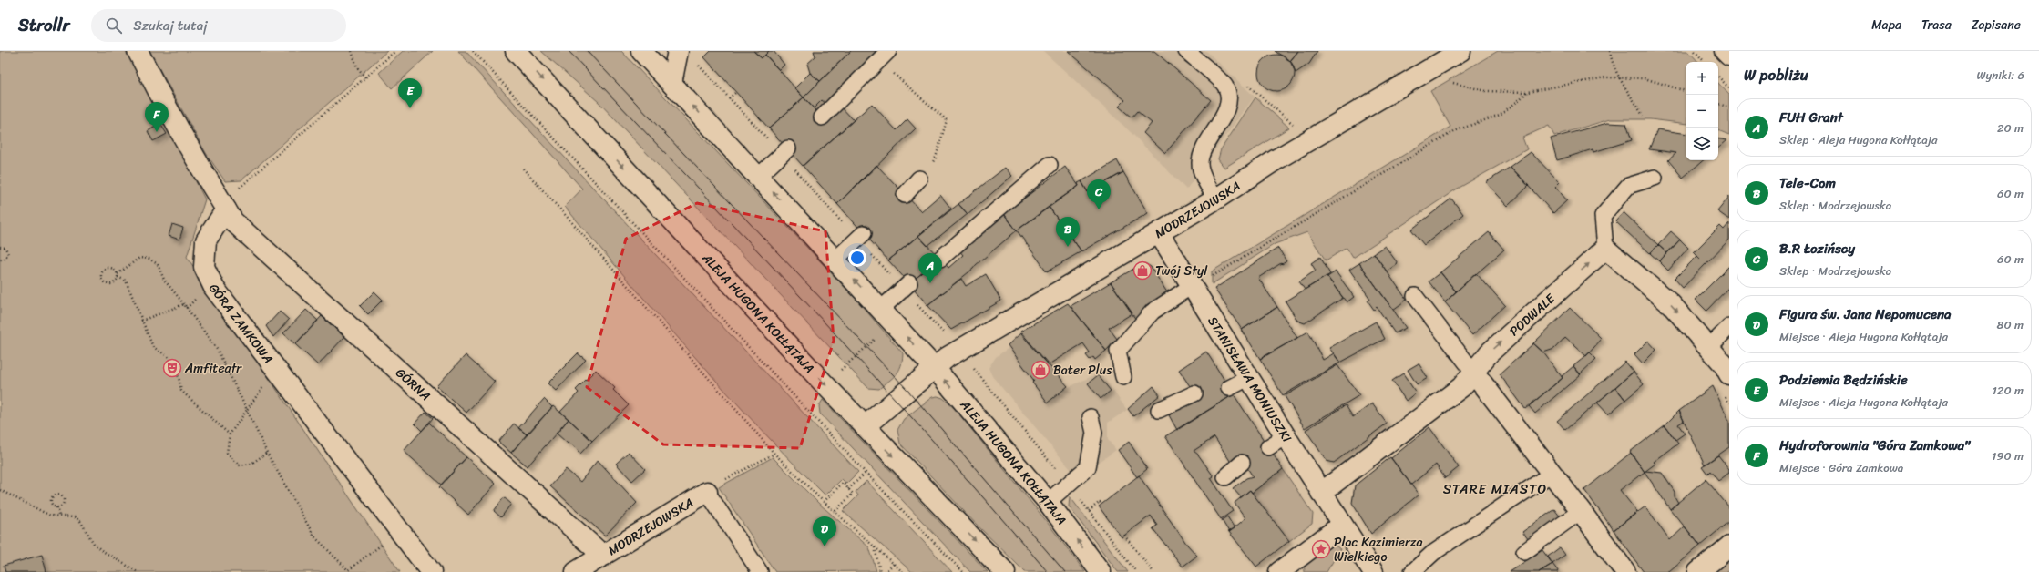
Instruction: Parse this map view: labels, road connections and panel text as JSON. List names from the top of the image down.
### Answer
{
  "streets": {
    "street": [
      "MODRZEJOWSKA",
      "ALEJA HUGONA KOŁŁĄTAJA",
      "PODWALE",
      "GÓRA ZAMKOWA",
      "STANISŁAWA MONIUSZKI",
      "GÓRNA"
    ]
  },
  "crossings": [
    ["MODRZEJOWSKA", "ALEJA HUGONA KOŁŁĄTAJA"],
    ["MODRZEJOWSKA", "STANISŁAWA MONIUSZKI"],
    ["MODRZEJOWSKA", "GÓRNA"],
    ["PODWALE", "STANISŁAWA MONIUSZKI"],
    ["GÓRA ZAMKOWA", "GÓRNA"]
  ],
  "one_way": ["PODWALE"],
  "districts": ["STARE MIASTO"],
  "places": {
    "shop": ["Twój Styl", "Bater Plus"],
    "theatre": ["Amfiteatr"],
    "place": ["Plac Kazimierza Wielkiego"]
  },
  "page": {
    "header": "Strollr",
    "search": "Szukaj tutaj",
    "nav": ["Mapa", "Trasa", "Zapisane"],
    "heading": ["W pobliżu", "Wyniki: 6"],
    "map_buttons": ["+", "−"],
    "pins": [
      "E",
      "F",
      "C",
      "B",
      "A",
      "D"
    ],
    "list": [
      {
        "mark": "A",
        "name": "FUH Grant",
        "note": "Sklep · Aleja Hugona Kołłątaja",
        "value": "20 m"
      },
      {
        "mark": "B",
        "name": "Tele-Com",
        "note": "Sklep · Modrzejowska",
        "value": "60 m"
      },
      {
        "mark": "C",
        "name": "B.R Łozińscy",
        "note": "Sklep · Modrzejowska",
        "value": "60 m"
      },
      {
        "mark": "D",
        "name": "Figura św. Jana Nepomucena",
        "note": "Miejsce · Aleja Hugona Kołłątaja",
        "value": "80 m"
      },
      {
        "mark": "E",
        "name": "Podziemia Będzińskie",
        "note": "Miejsce · Aleja Hugona Kołłątaja",
        "value": "120 m"
      },
      {
        "mark": "F",
        "name": "Hydroforownia \"Góra Zamkowa\"",
        "note": "Miejsce · Góra Zamkowa",
        "value": "190 m"
      }
    ]
  }
}
